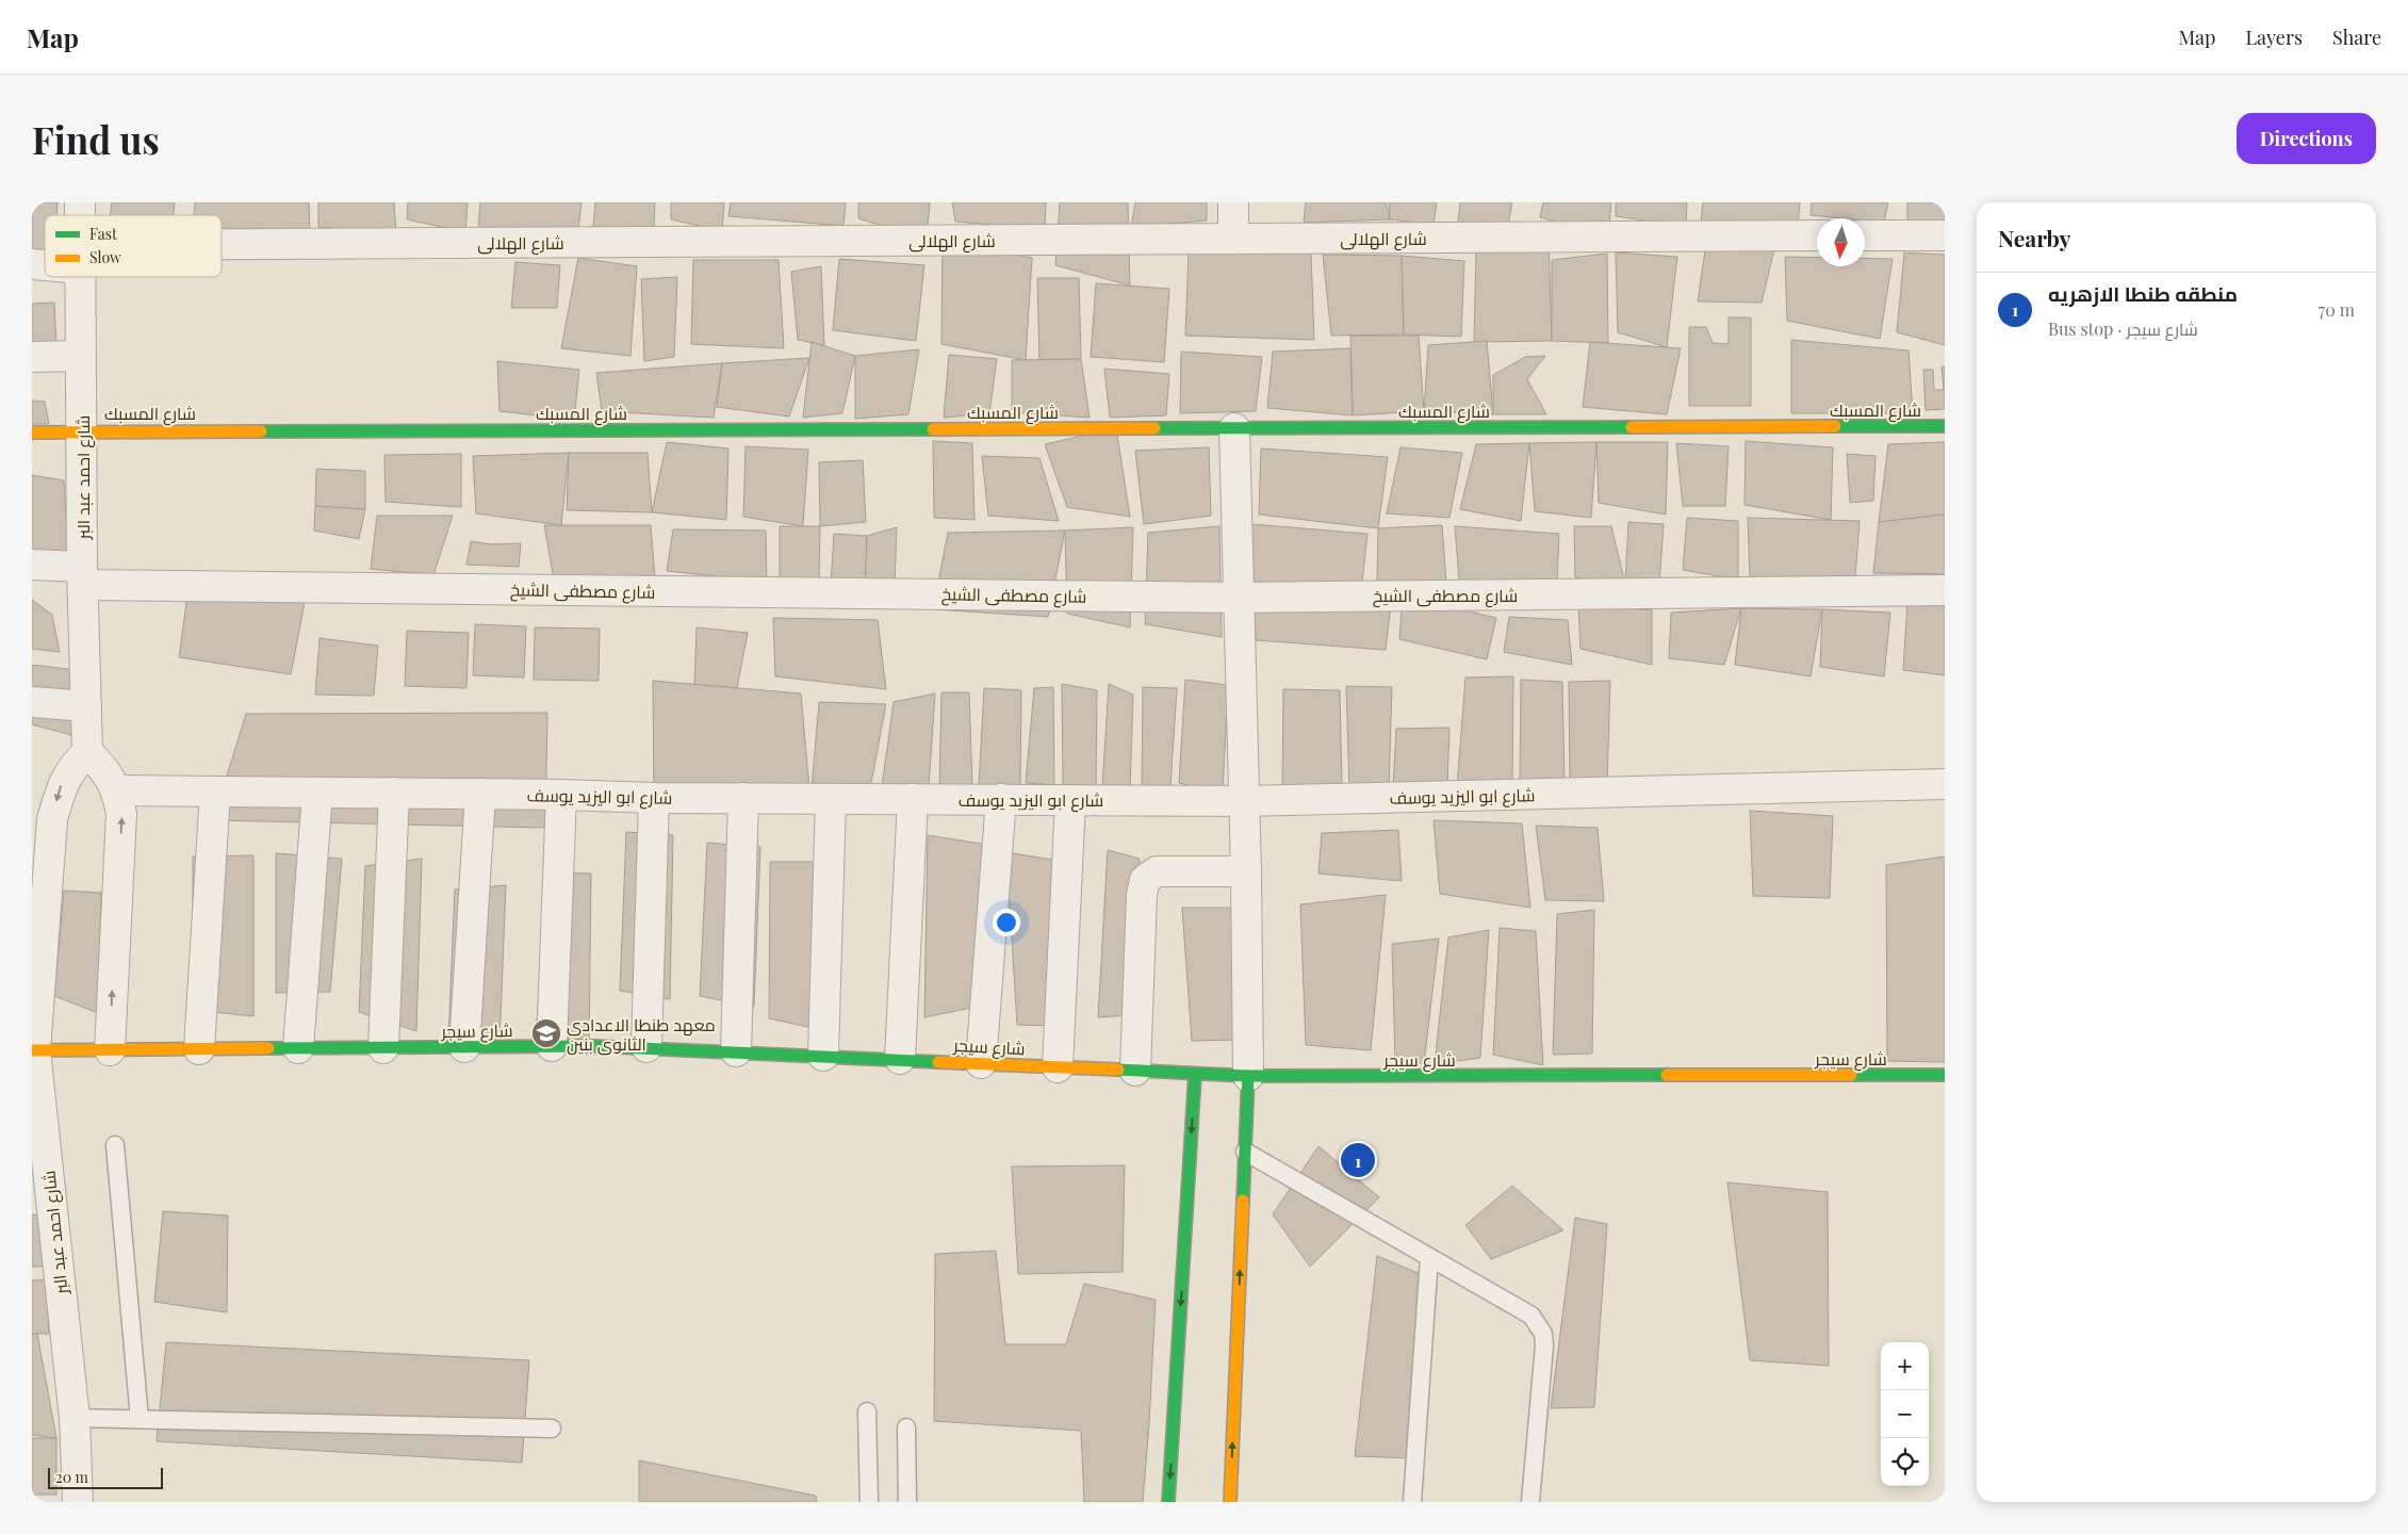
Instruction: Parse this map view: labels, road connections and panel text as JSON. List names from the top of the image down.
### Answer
{
  "streets": {
    "main road": ["شارع المسبك", "شارع سيجر"],
    "street": [
      "شارع الهلالى",
      "شارع احمد عبد البر",
      "شارع مصطفى الشيخ",
      "شارع ابو اليزيد يوسف"
    ]
  },
  "crossings": [
    ["شارع المسبك", "شارع احمد عبد البر"],
    ["شارع احمد عبد البر", "شارع مصطفى الشيخ"],
    ["شارع احمد عبد البر", "شارع سيجر"]
  ],
  "places": {
    "school or university": ["معهد طنطا الاعدادى الثانوى بنين"]
  },
  "legend": ["Fast", "Slow"],
  "scale_bar": "20 m",
  "north": "bottom",
  "page": {
    "header": "Map",
    "nav": ["Map", "Layers", "Share"],
    "buttons": "Directions",
    "title": "Find us",
    "heading": "Nearby",
    "list": [
      {
        "mark": "1",
        "name": "منطقه طنطا الازهريه",
        "note": "Bus stop · شارع سيجر",
        "value": "70 m"
      }
    ],
    "pins": "1",
    "map_buttons": ["+", "−"],
    "scale": "20 m"
  }
}
